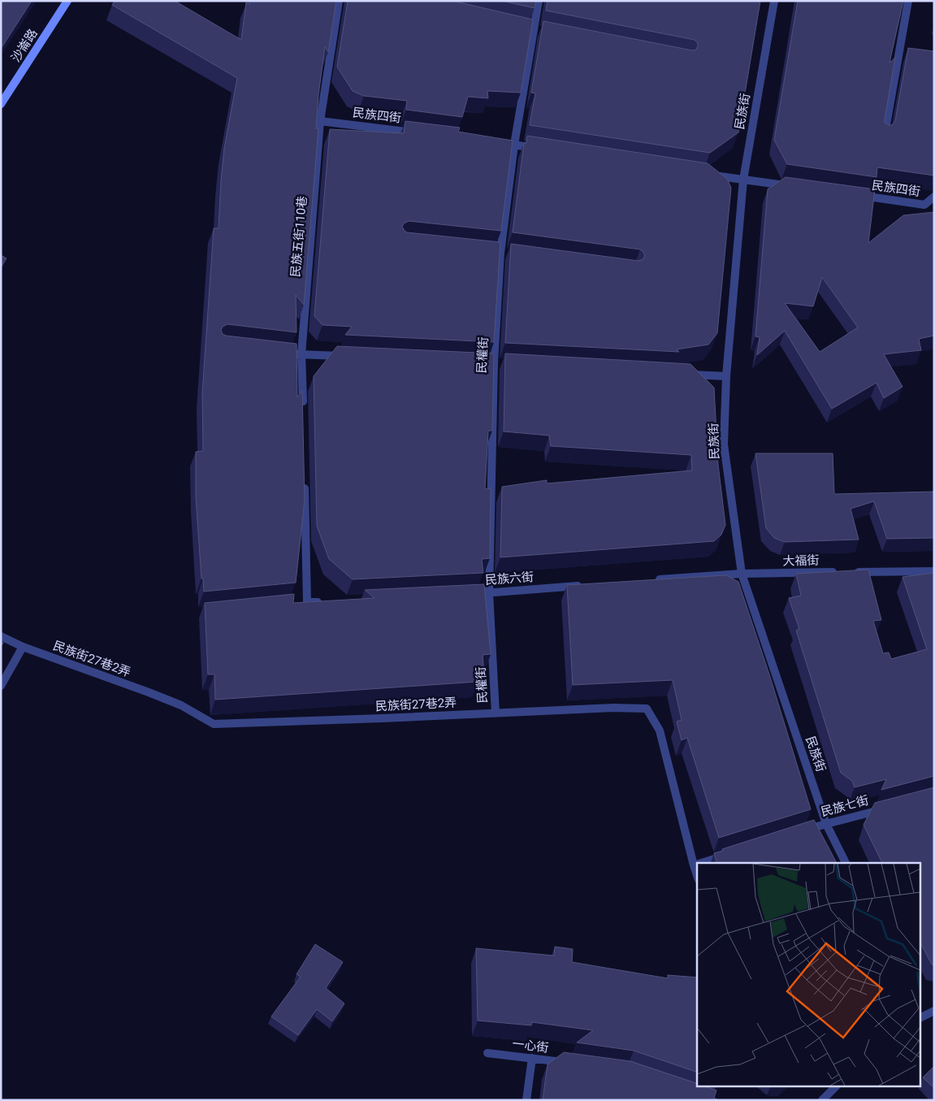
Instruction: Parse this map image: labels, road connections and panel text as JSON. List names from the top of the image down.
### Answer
{
  "streets": {
    "street": [
      "沙崙路",
      "民族街",
      "民族四街",
      "民族五街110巷",
      "民權街",
      "大福街",
      "民族六街",
      "民族街27巷2弄",
      "民族七街",
      "一心街"
    ]
  },
  "crossings": [
    ["民族街", "大福街"],
    ["民族街", "民族七街"],
    ["民族四街", "民族五街110巷"],
    ["民權街", "民族六街"],
    ["民權街", "民族街27巷2弄"]
  ]
}
